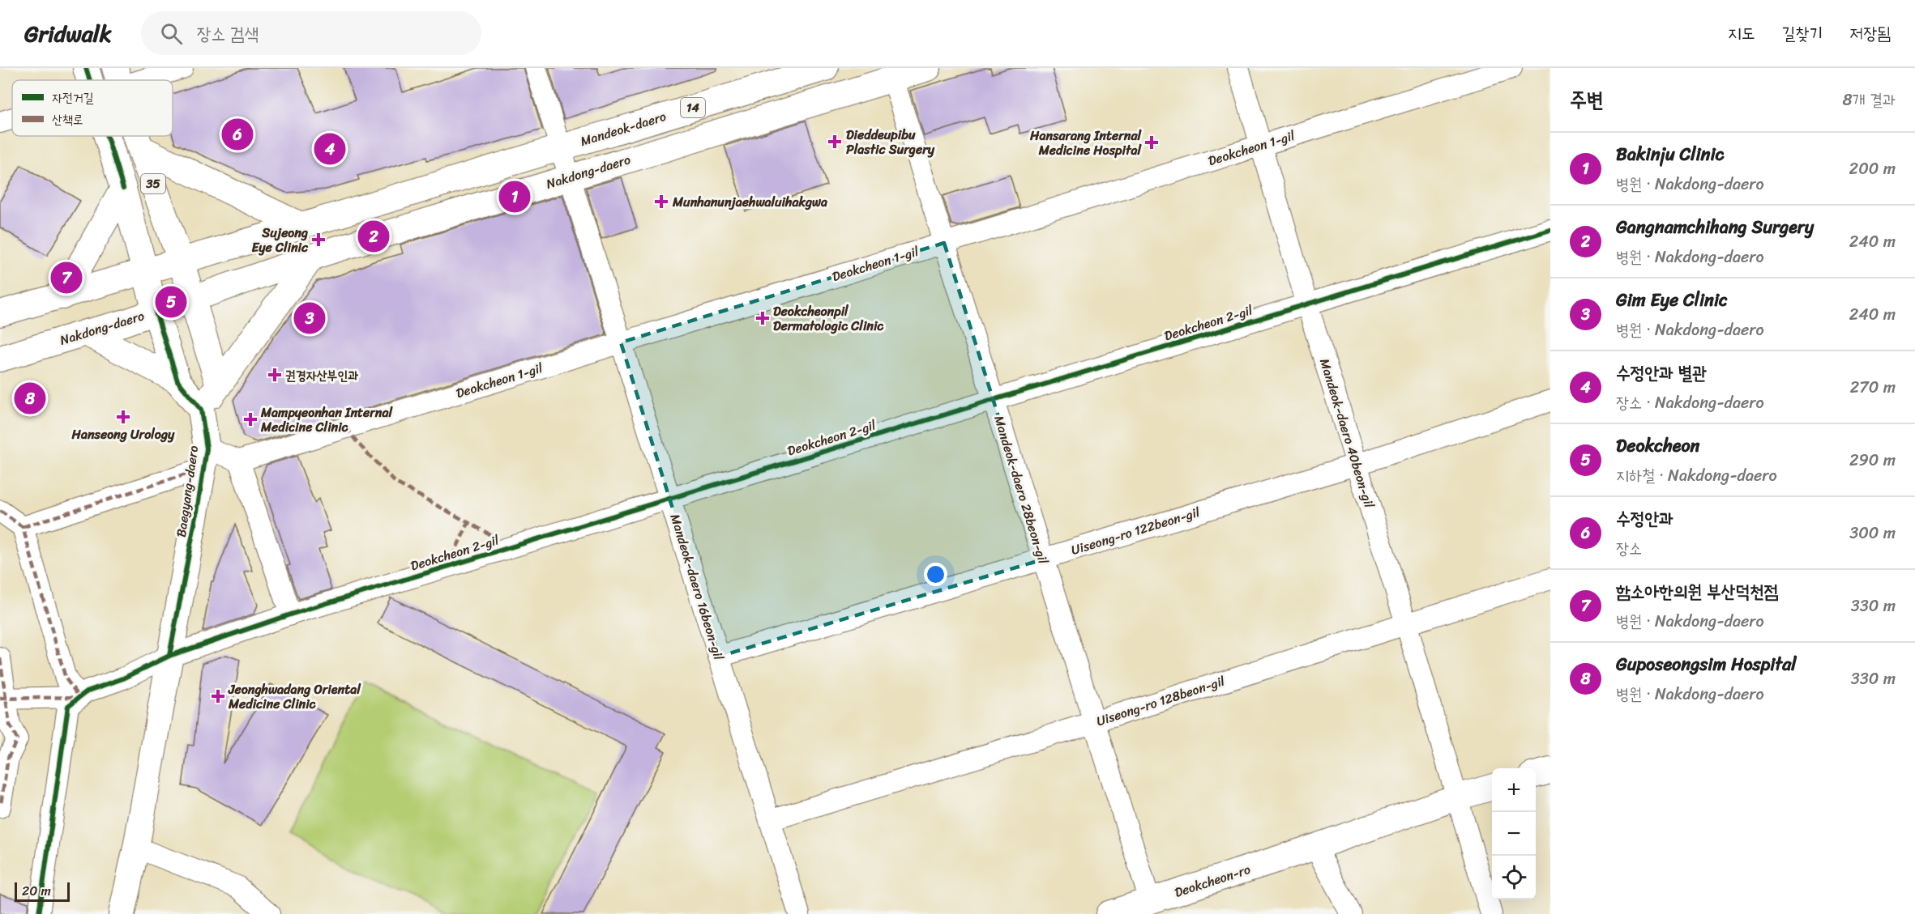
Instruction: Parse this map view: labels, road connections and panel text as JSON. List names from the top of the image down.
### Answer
{
  "streets": {
    "main road": [
      "14",
      "Mandeok-daero",
      "Nakdong-daero",
      "35",
      "Baegyang-daero",
      "Deokcheon-ro"
    ],
    "street": [
      "Deokcheon 1-gil",
      "Deokcheon 2-gil",
      "Mandeok-daero 40beon-gil",
      "Mandeok-daero 28beon-gil",
      "Uiseong-ro 122beon-gil",
      "Mandeok-daero 16beon-gil",
      "Uiseong-ro 128beon-gil"
    ]
  },
  "crossings": [
    ["Mandeok-daero", "35"],
    ["Mandeok-daero", "Mandeok-daero 16beon-gil"],
    ["Deokcheon 1-gil", "Mandeok-daero 40beon-gil"],
    ["Deokcheon 1-gil", "Mandeok-daero 28beon-gil"],
    ["Deokcheon 1-gil", "Mandeok-daero 16beon-gil"],
    ["Nakdong-daero", "35"],
    ["Nakdong-daero", "Mandeok-daero 28beon-gil"],
    ["Nakdong-daero", "Mandeok-daero 16beon-gil"],
    ["Deokcheon 2-gil", "Mandeok-daero 40beon-gil"],
    ["Deokcheon 2-gil", "Mandeok-daero 28beon-gil"],
    ["Deokcheon 2-gil", "Baegyang-daero"],
    ["Deokcheon 2-gil", "Mandeok-daero 16beon-gil"],
    ["Mandeok-daero 40beon-gil", "Uiseong-ro 122beon-gil"],
    ["Mandeok-daero 40beon-gil", "Uiseong-ro 128beon-gil"],
    ["Mandeok-daero 40beon-gil", "Deokcheon-ro"],
    ["Mandeok-daero 28beon-gil", "Uiseong-ro 122beon-gil"],
    ["Mandeok-daero 28beon-gil", "Uiseong-ro 128beon-gil"],
    ["Mandeok-daero 28beon-gil", "Deokcheon-ro"],
    ["Uiseong-ro 122beon-gil", "Mandeok-daero 16beon-gil"],
    ["Mandeok-daero 16beon-gil", "Uiseong-ro 128beon-gil"]
  ],
  "places": {
    "health": [
      "Dieddeupibu Plastic Surgery",
      "Hansarang Internal Medicine Hospital",
      "Munhanunjaehwaluihakgwa",
      "Sujeong Eye Clinic",
      "Deokcheonpil Dermatologic Clinic",
      "권경자산부인과",
      "Hanseong Urology",
      "Mampyeonhan Internal Medicine Clinic",
      "Jeonghwadang Oriental Medicine Clinic"
    ]
  },
  "legend": ["자전거길", "산책로"],
  "scale_bar": "20 m",
  "page": {
    "header": "Gridwalk",
    "search": "장소 검색",
    "nav": ["지도", "길찾기", "저장됨"],
    "heading": ["주변", "8개 결과"],
    "pins": [
      "6",
      "4",
      "1",
      "2",
      "7",
      "5",
      "3",
      "8"
    ],
    "list": [
      {
        "mark": "1",
        "name": "Bakinju Clinic",
        "note": "병원 · Nakdong-daero",
        "value": "200 m"
      },
      {
        "mark": "2",
        "name": "Gangnamchihang Surgery",
        "note": "병원 · Nakdong-daero",
        "value": "240 m"
      },
      {
        "mark": "3",
        "name": "Gim Eye Clinic",
        "note": "병원 · Nakdong-daero",
        "value": "240 m"
      },
      {
        "mark": "4",
        "name": "수정안과 별관",
        "note": "장소 · Nakdong-daero",
        "value": "270 m"
      },
      {
        "mark": "5",
        "name": "Deokcheon",
        "note": "지하철 · Nakdong-daero",
        "value": "290 m"
      },
      {
        "mark": "6",
        "name": "수정안과",
        "note": "장소",
        "value": "300 m"
      },
      {
        "mark": "7",
        "name": "함소아한의원 부산덕천점",
        "note": "병원 · Nakdong-daero",
        "value": "330 m"
      },
      {
        "mark": "8",
        "name": "Guposeongsim Hospital",
        "note": "병원 · Nakdong-daero",
        "value": "330 m"
      }
    ],
    "map_buttons": ["+", "−"],
    "scale": "20 m"
  }
}
